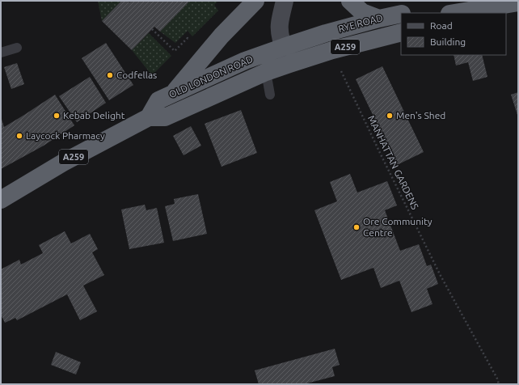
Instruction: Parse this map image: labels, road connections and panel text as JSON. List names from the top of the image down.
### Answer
{
  "streets": {
    "highway": ["RYE ROAD", "A259", "OLD LONDON ROAD"],
    "path": ["MANHATTAN GARDENS"]
  },
  "crossings": [
    ["RYE ROAD", "OLD LONDON ROAD"]
  ],
  "places": [
    "Codfellas",
    "Kebab Delight",
    "Men's Shed",
    "Laycock Pharmacy",
    "Ore Community Centre"
  ],
  "legend": ["Road", "Building"]
}
